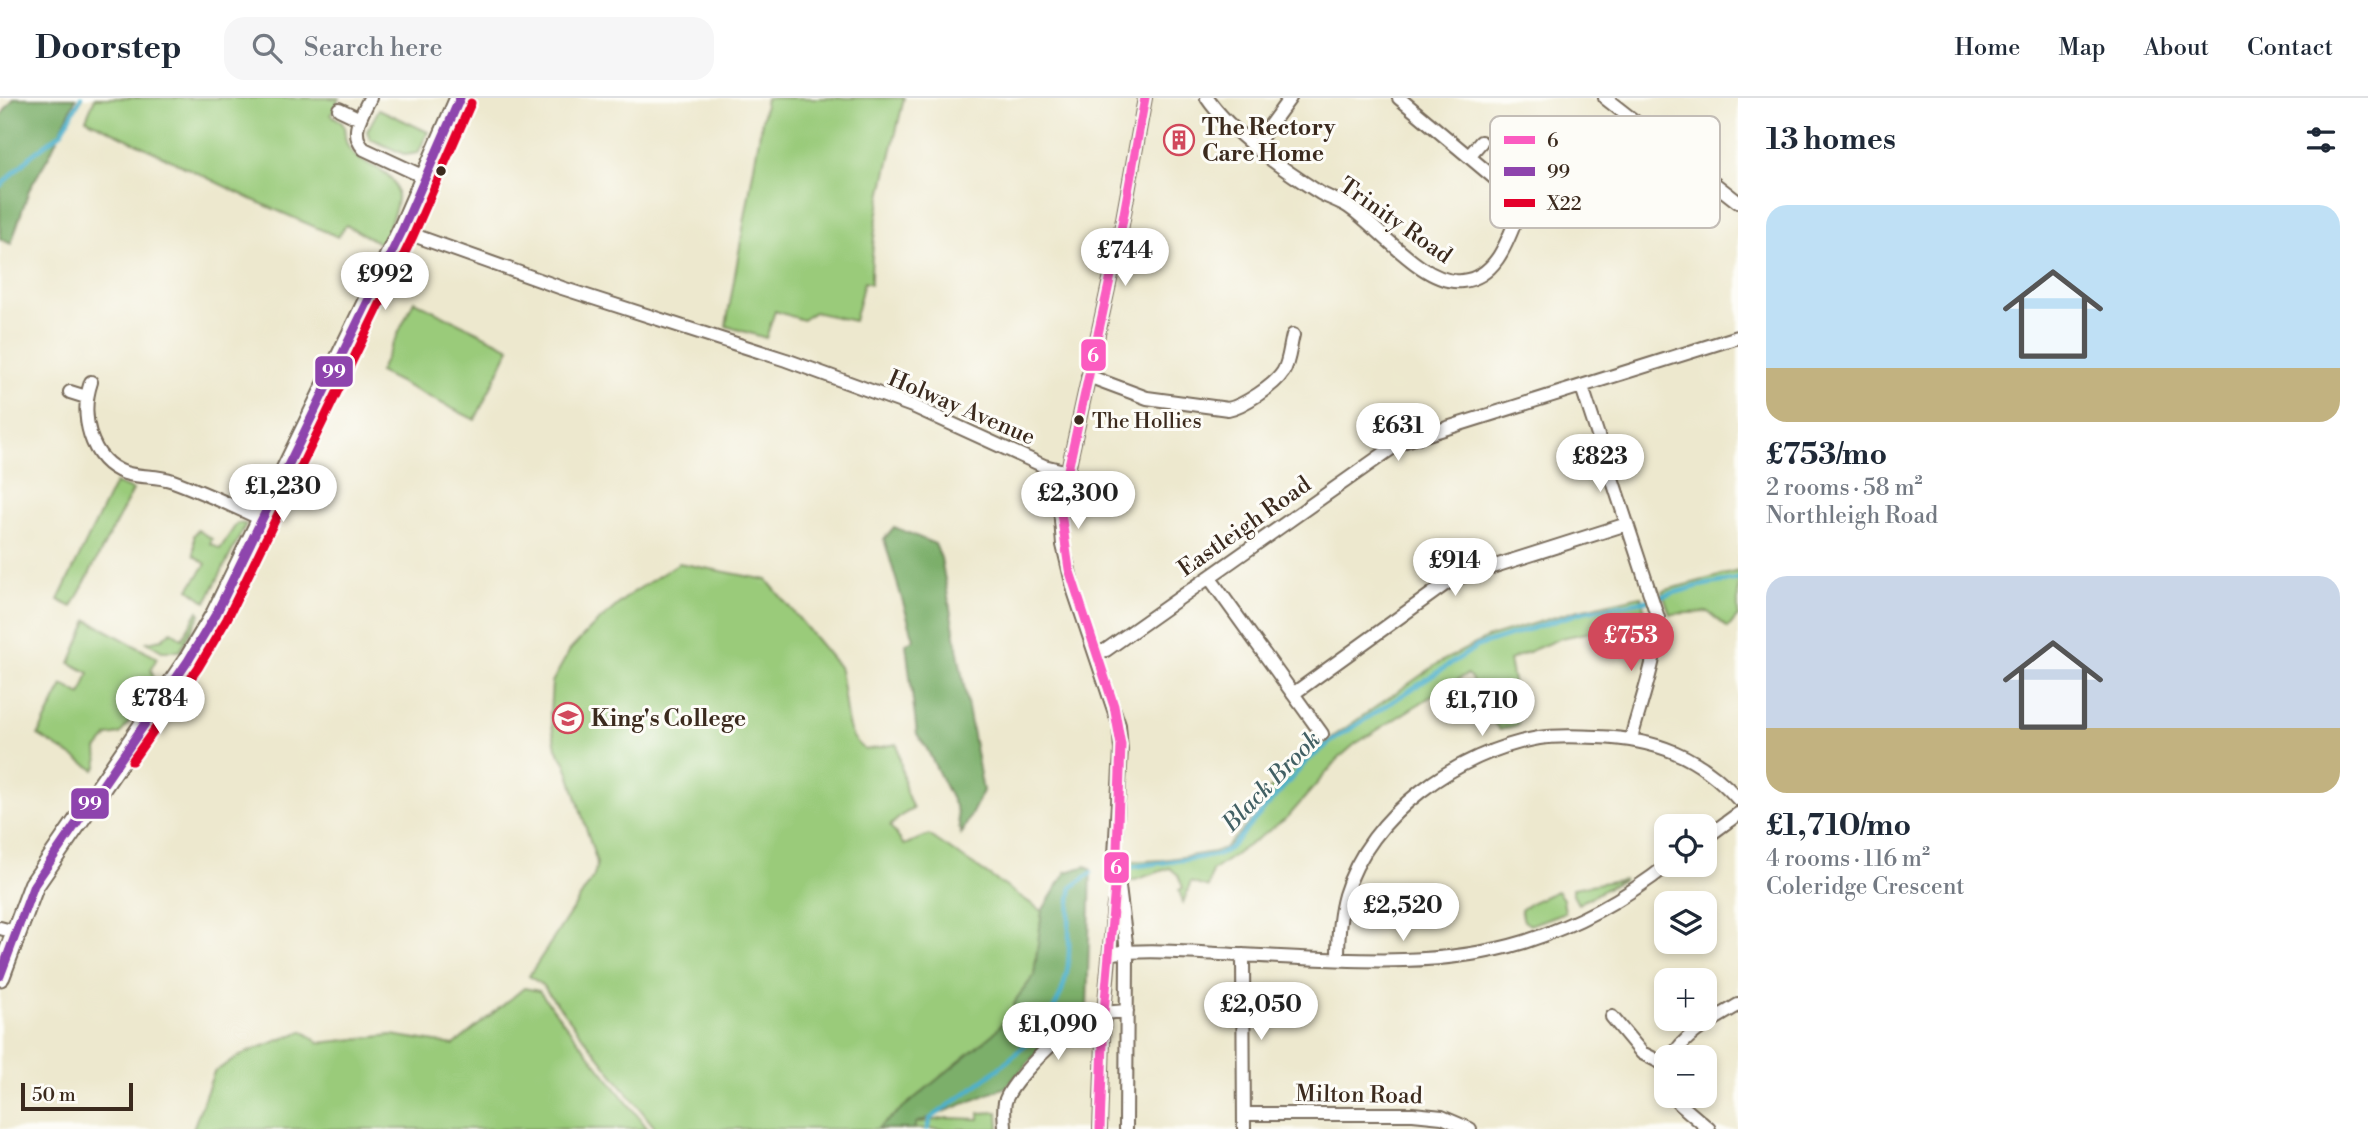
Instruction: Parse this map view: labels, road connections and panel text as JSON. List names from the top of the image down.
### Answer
{
  "streets": {
    "street": [
      "Trinity Road",
      "Holway Avenue",
      "Eastleigh Road",
      "Milton Road"
    ]
  },
  "water": ["Black Brook"],
  "places": {
    "building": ["The Rectory Care Home"],
    "other": ["The Hollies"],
    "school or university": ["King's College"]
  },
  "lines": ["transit line 6", "transit line 99", "transit line X22"],
  "legend": ["6", "99", "X22"],
  "scale_bar": "50 m",
  "page": {
    "header": "Doorstep",
    "search": "Search here",
    "nav": [
      "Home",
      "Map",
      "About",
      "Contact"
    ],
    "heading": "13 homes",
    "list": [
      {
        "name": "£753/mo",
        "note": "2 rooms · 58 m² · Northleigh Road"
      },
      {
        "name": "£1,710/mo",
        "note": "4 rooms · 116 m² · Coleridge Crescent"
      }
    ],
    "price": [
      "£744",
      "£992",
      "£631",
      "£823",
      "£1,230",
      "£2,300",
      "£914",
      "£753",
      "£784",
      "£1,710",
      "£2,520",
      "£2,050",
      "£1,090"
    ],
    "map_buttons": ["+", "−"],
    "scale": "50 m"
  }
}
